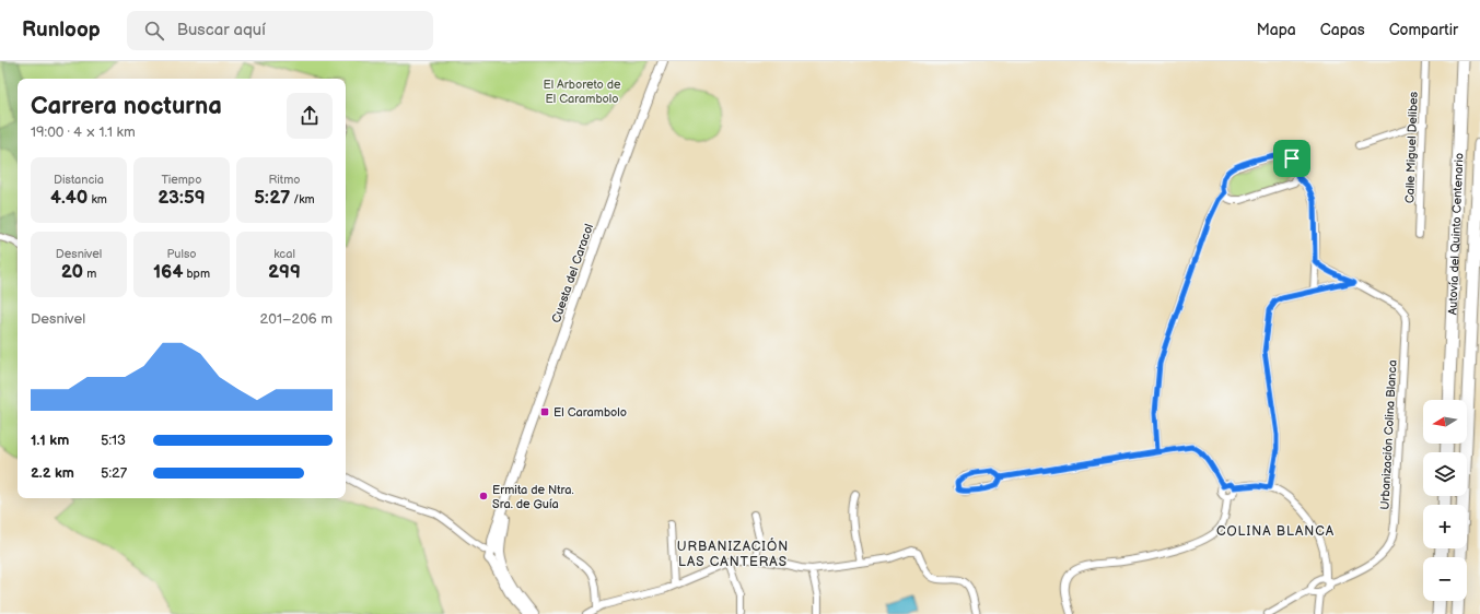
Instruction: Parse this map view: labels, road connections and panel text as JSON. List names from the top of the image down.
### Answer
{
  "streets": {
    "highway": ["Autovía del Quinto Centenario"],
    "main road": ["Cuesta del Caracol"],
    "street": ["Calle Miguel Delibes", "Urbanización Colina Blanca"]
  },
  "districts": ["COLINA BLANCA", "URBANIZACIÓN LAS CANTERAS"],
  "parks": ["El Arboreto de El Carambolo"],
  "places": {
    "transit": ["El Carambolo"],
    "other": ["Ermita de Ntra. Sra. de Guía"]
  },
  "north": "left",
  "page": {
    "header": "Runloop",
    "search": "Buscar aquí",
    "nav": ["Mapa", "Capas", "Compartir"],
    "heading": ["Carrera nocturna", "19:00 · 4 × 1.1 km"],
    "stats": [
      ["Distancia", "4.40 km"],
      ["Tiempo", "23:59"],
      ["Ritmo", "5:27 /km"],
      ["Desnivel", "20 m"],
      ["Pulso", "164 bpm"],
      ["kcal", "299"]
    ],
    "chart": ["Desnivel", "201–206 m"],
    "map_buttons": ["+", "−"],
    "list": [
      {
        "name": "1.1 km",
        "note": "5:13"
      },
      {
        "name": "2.2 km",
        "note": "5:27"
      }
    ]
  }
}
